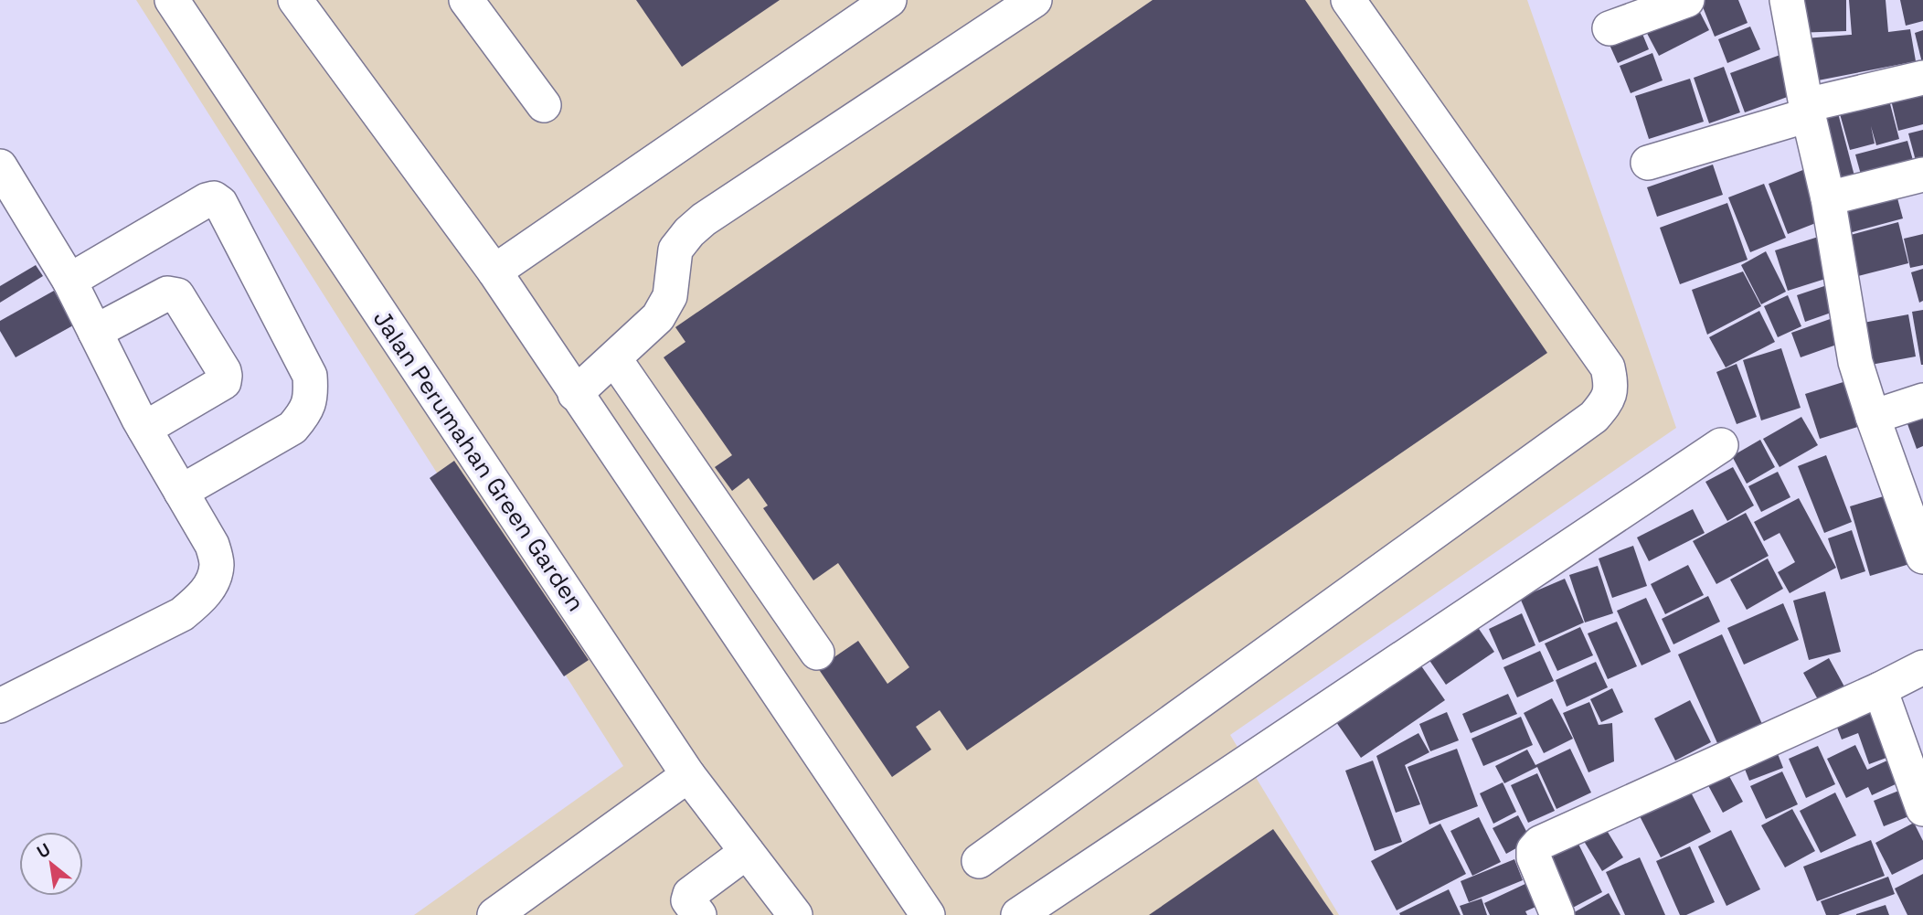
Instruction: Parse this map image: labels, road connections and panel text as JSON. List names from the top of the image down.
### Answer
{
  "streets": {
    "street": ["Jalan Perumahan Green Garden"]
  },
  "north": "top left"
}
